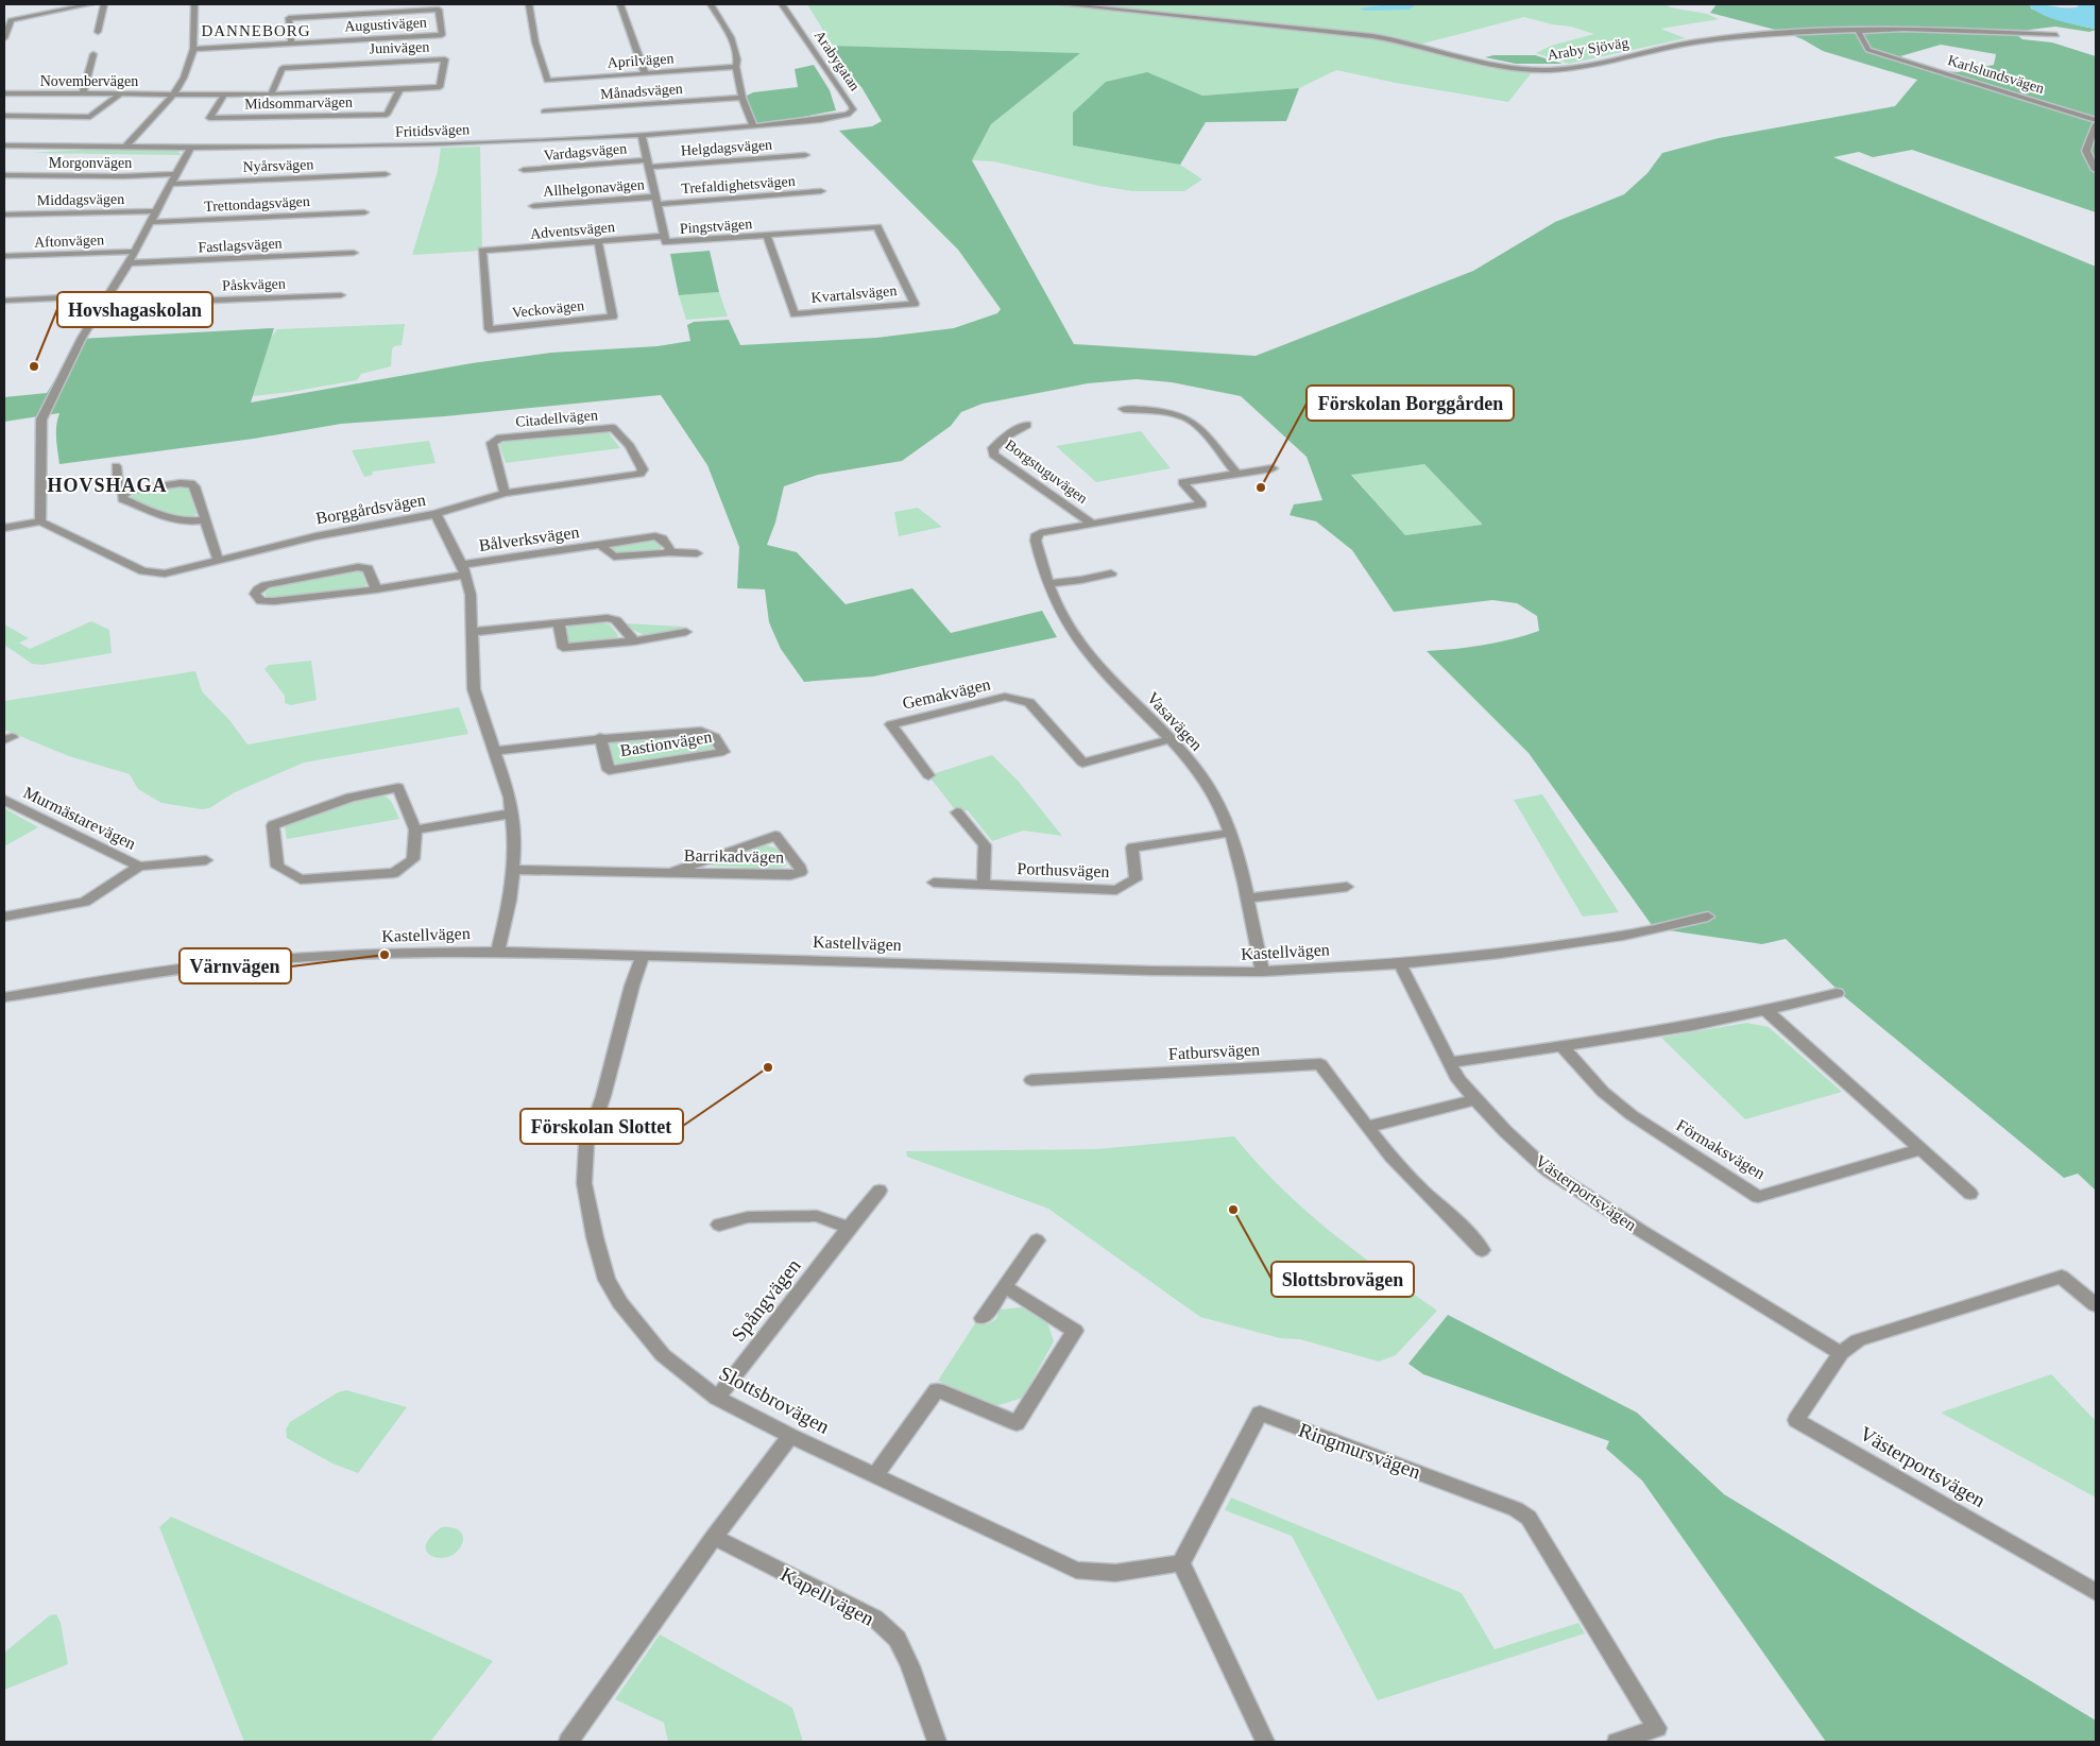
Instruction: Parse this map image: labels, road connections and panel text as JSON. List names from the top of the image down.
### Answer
{
  "streets": {
    "street": [
      "Augustivägen",
      "Junivägen",
      "Araby Sjöväg",
      "Aprilvägen",
      "Arabygatan",
      "Karlslundsvägen",
      "Novembervägen",
      "Månadsvägen",
      "Midsommarvägen",
      "Fritidsvägen",
      "Helgdagsvägen",
      "Vardagsvägen",
      "Morgonvägen",
      "Nyårsvägen",
      "Trefaldighetsvägen",
      "Allhelgonavägen",
      "Middagsvägen",
      "Trettondagsvägen",
      "Pingstvägen",
      "Adventsvägen",
      "Aftonvägen",
      "Fastlagsvägen",
      "Påskvägen",
      "Kvartalsvägen",
      "Veckovägen",
      "Citadellvägen",
      "Borgstuguvägen",
      "Borggårdsvägen",
      "Bålverksvägen",
      "Gemakvägen",
      "Vasavägen",
      "Bastionvägen",
      "Murmästarevägen",
      "Barrikadvägen",
      "Porthusvägen",
      "Kastellvägen",
      "Fatbursvägen",
      "Förmaksvägen",
      "Västerportsvägen",
      "Spångvägen",
      "Slottsbrovägen",
      "Ringmursvägen",
      "Kapellvägen"
    ]
  },
  "crossings": [
    ["Junivägen", "Novembervägen"],
    ["Junivägen", "Midsommarvägen"],
    ["Araby Sjöväg", "Karlslundsvägen"],
    ["Arabygatan", "Fritidsvägen"],
    ["Fritidsvägen", "Pingstvägen"],
    ["Helgdagsvägen", "Vardagsvägen"],
    ["Helgdagsvägen", "Pingstvägen"],
    ["Vardagsvägen", "Pingstvägen"],
    ["Trefaldighetsvägen", "Allhelgonavägen"],
    ["Trefaldighetsvägen", "Pingstvägen"],
    ["Allhelgonavägen", "Pingstvägen"],
    ["Pingstvägen", "Adventsvägen"],
    ["Pingstvägen", "Kvartalsvägen"],
    ["Adventsvägen", "Veckovägen"],
    ["Citadellvägen", "Borggårdsvägen"],
    ["Borgstuguvägen", "Vasavägen"],
    ["Borggårdsvägen", "Bålverksvägen"],
    ["Borggårdsvägen", "Bastionvägen"],
    ["Borggårdsvägen", "Barrikadvägen"],
    ["Borggårdsvägen", "Kastellvägen"],
    ["Gemakvägen", "Vasavägen"],
    ["Vasavägen", "Porthusvägen"],
    ["Vasavägen", "Kastellvägen"],
    ["Kastellvägen", "Västerportsvägen"],
    ["Kastellvägen", "Slottsbrovägen"],
    ["Spångvägen", "Slottsbrovägen"],
    ["Slottsbrovägen", "Ringmursvägen"]
  ],
  "districts": ["DANNEBORG", "HOVSHAGA"],
  "places": [
    "Hovshagaskolan",
    "Förskolan Borggården",
    "Värnvägen",
    "Förskolan Slottet",
    "Slottsbrovägen"
  ]
}
